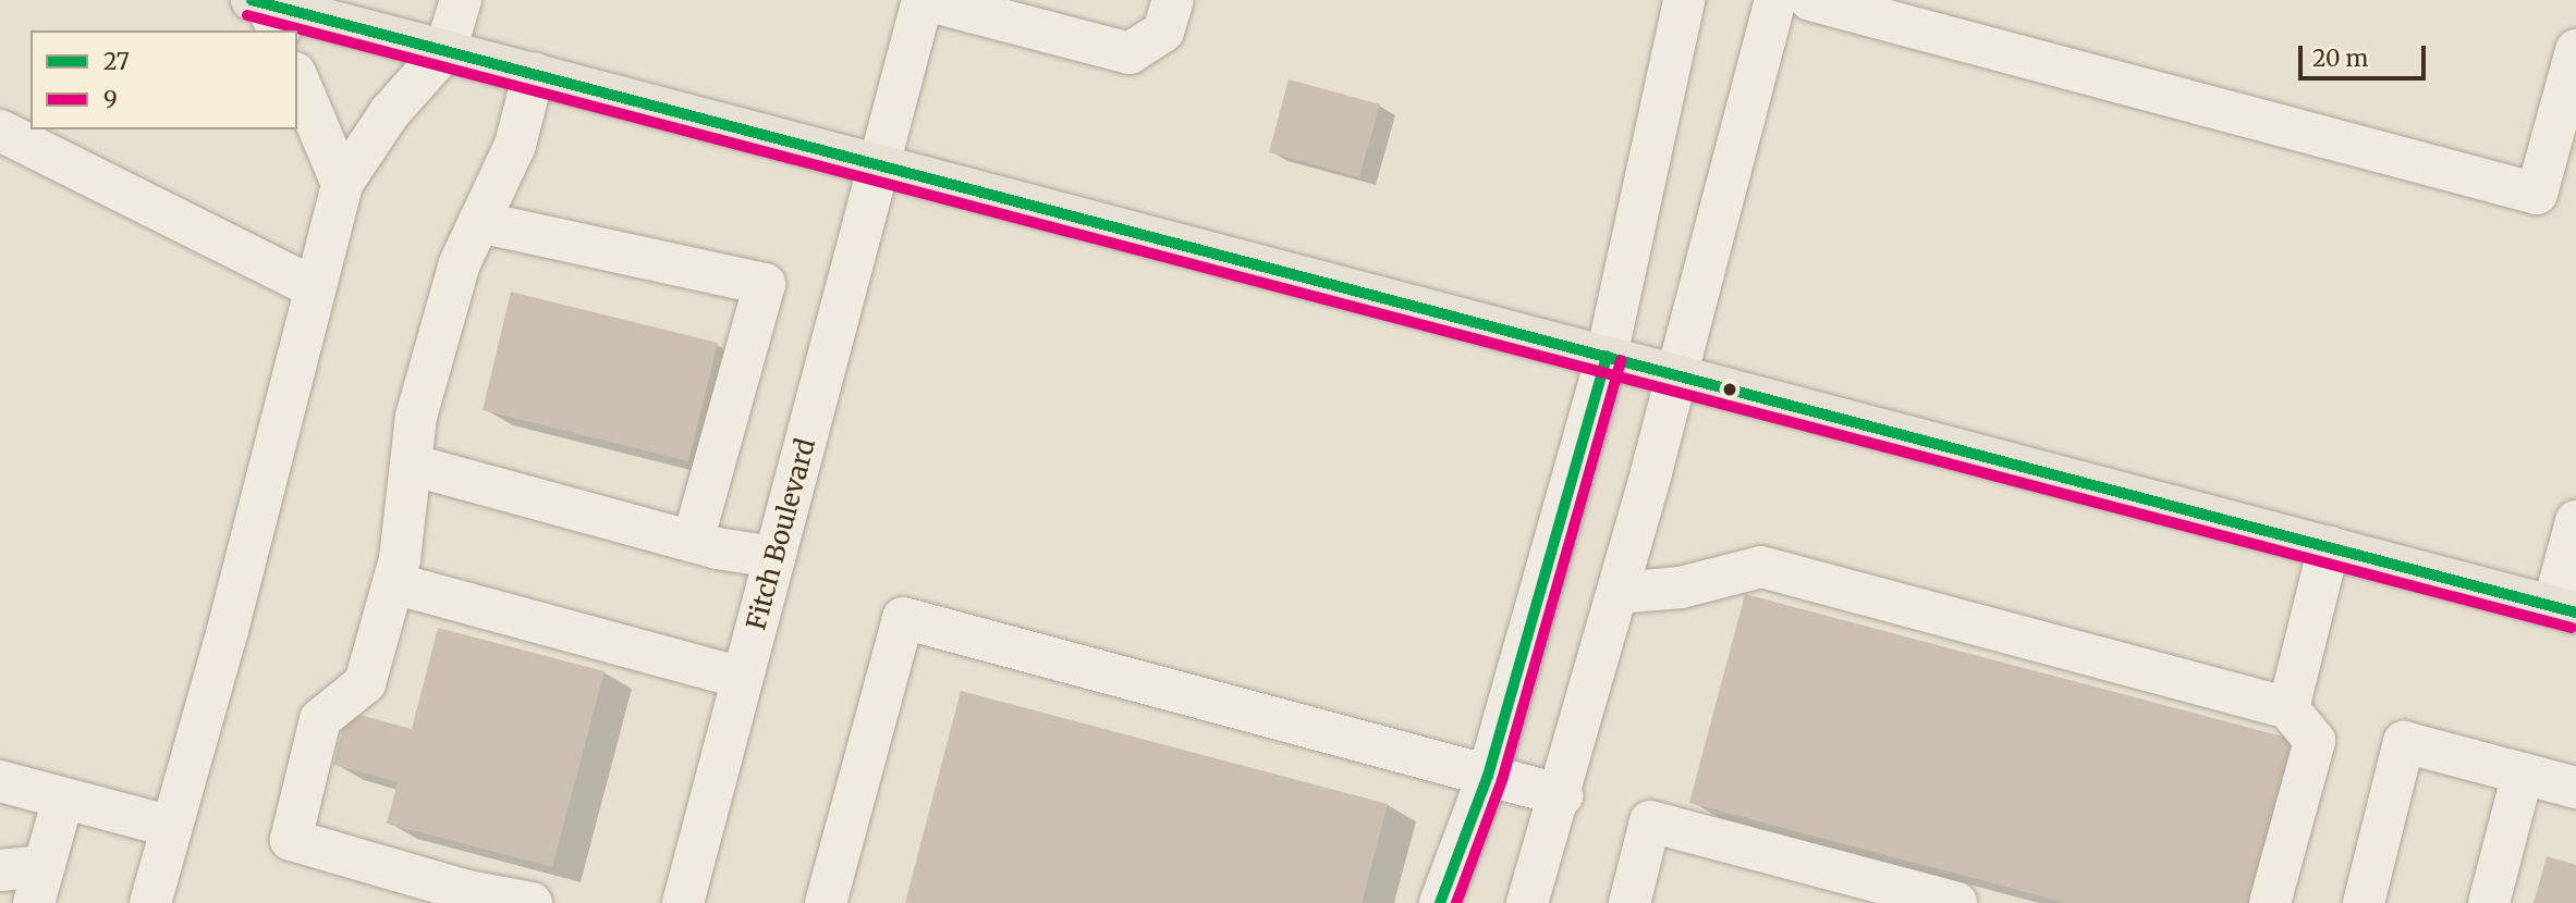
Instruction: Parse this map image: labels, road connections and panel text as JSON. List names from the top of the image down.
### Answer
{
  "streets": {
    "street": ["Fitch Boulevard"]
  },
  "lines": ["transit line 27", "transit line 9"],
  "legend": ["27", "9"],
  "scale_bar": "20 m"
}
